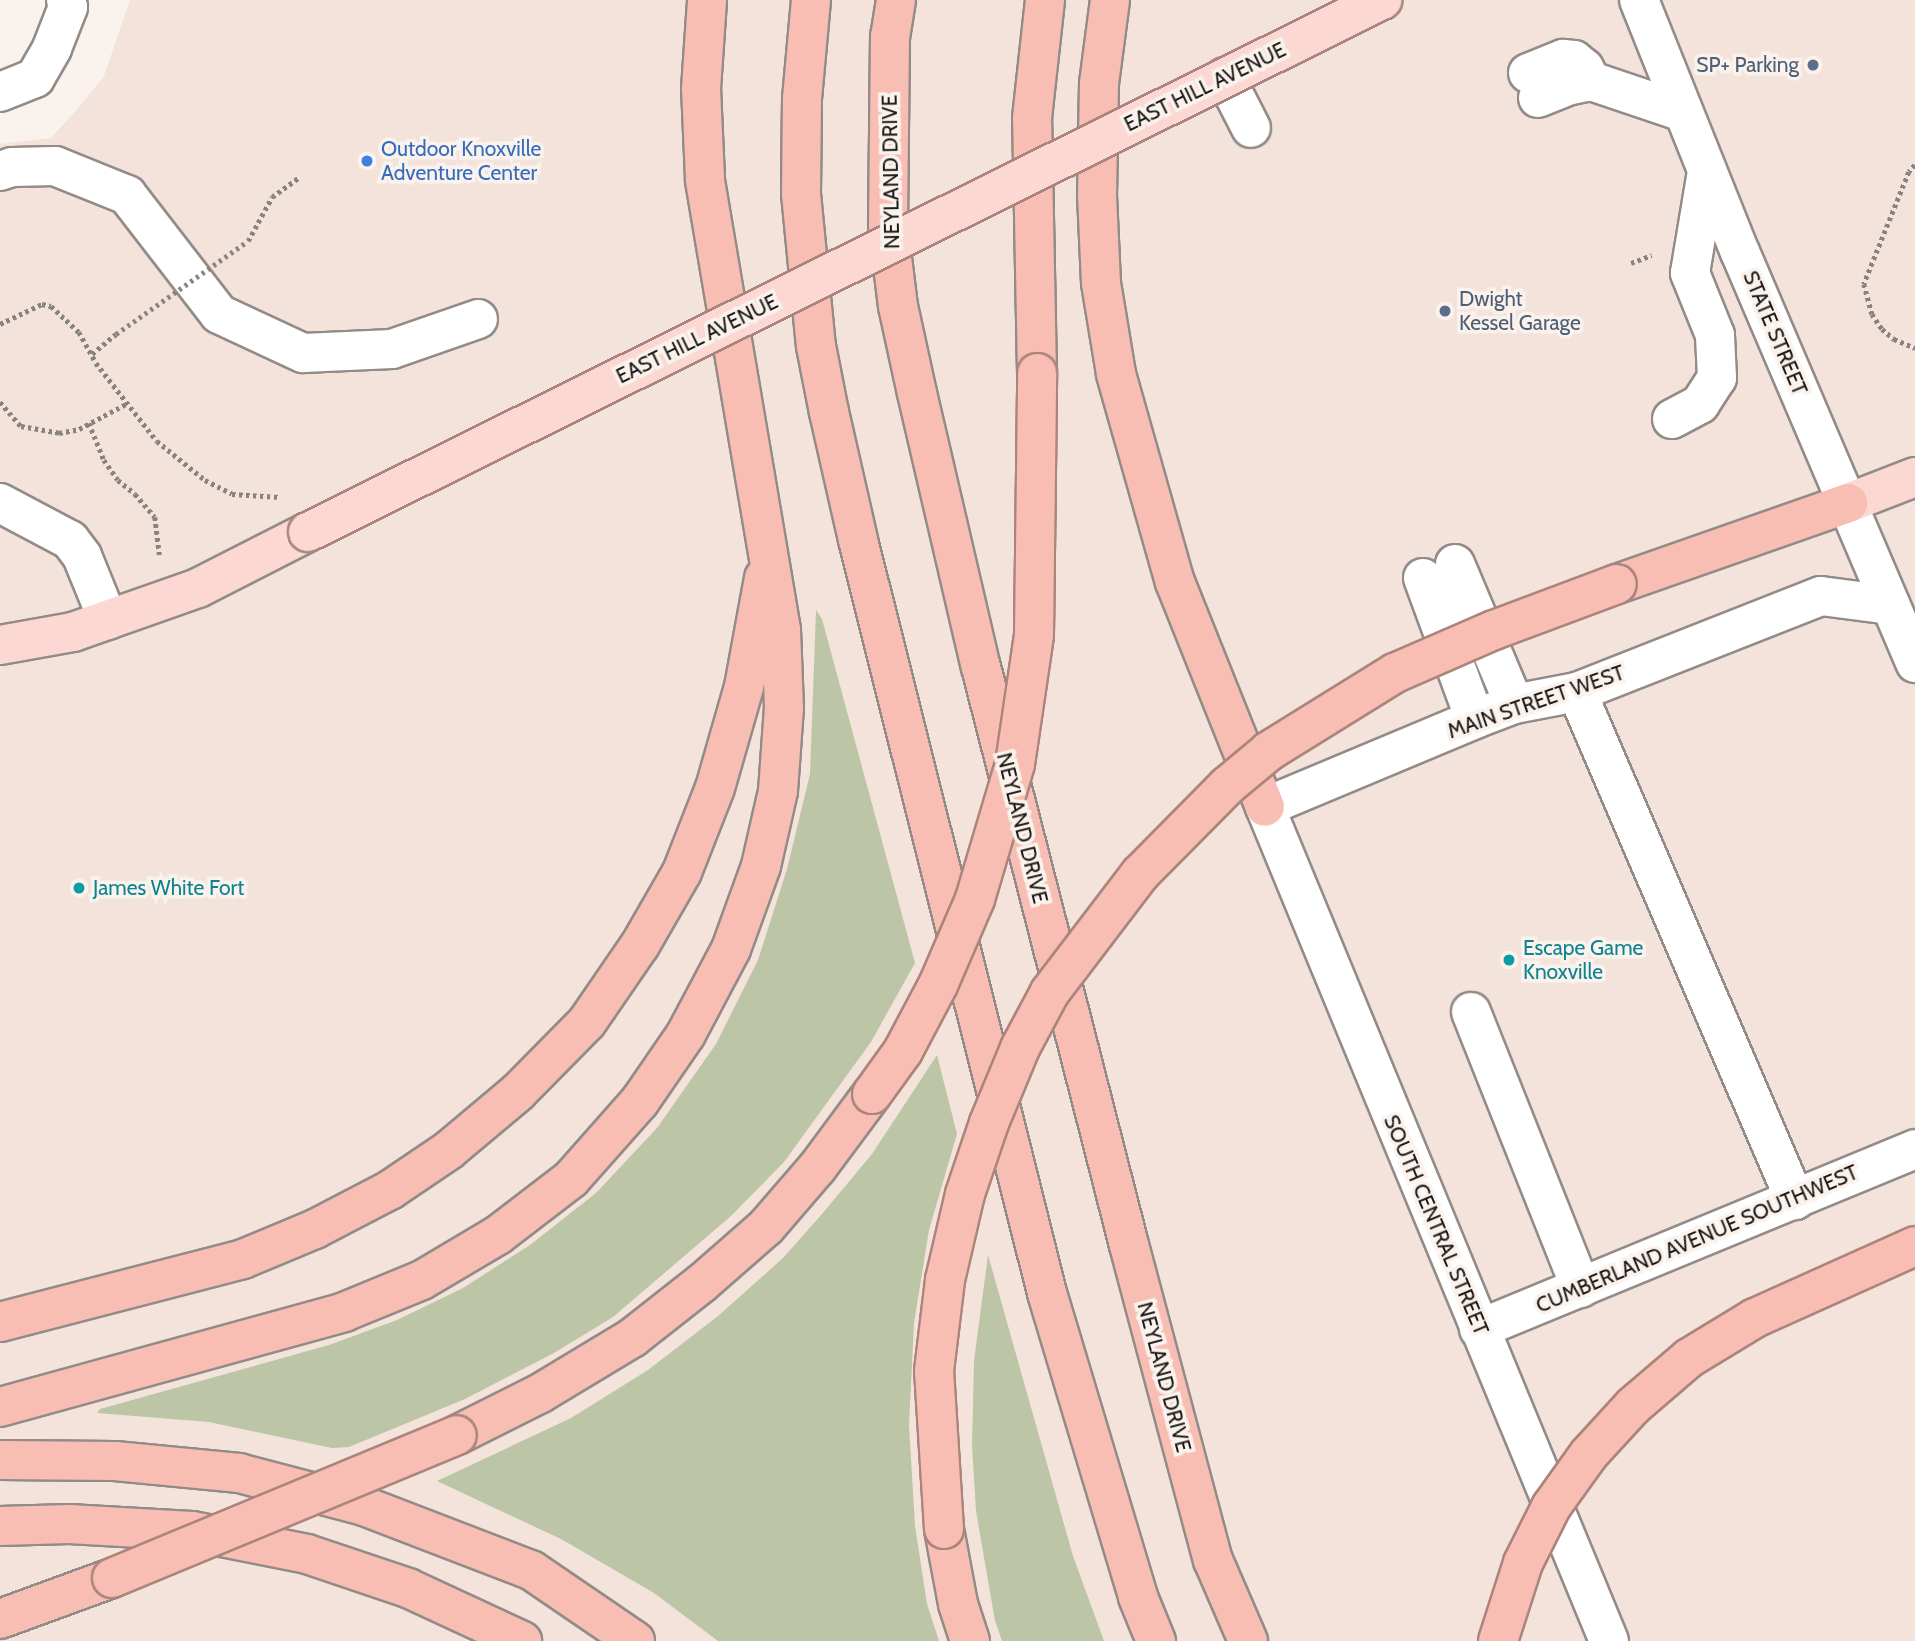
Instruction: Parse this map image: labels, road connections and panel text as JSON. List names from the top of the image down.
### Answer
{
  "streets": {
    "highway": ["NEYLAND DRIVE"],
    "main road": ["EAST HILL AVENUE"],
    "street": [
      "STATE STREET",
      "MAIN STREET WEST",
      "SOUTH CENTRAL STREET",
      "CUMBERLAND AVENUE SOUTHWEST"
    ]
  },
  "crossings": [
    ["STATE STREET", "MAIN STREET WEST"],
    ["MAIN STREET WEST", "SOUTH CENTRAL STREET"],
    ["SOUTH CENTRAL STREET", "CUMBERLAND AVENUE SOUTHWEST"]
  ],
  "places": [
    "SP+ Parking",
    "Outdoor Knoxville Adventure Center",
    "Dwight Kessel Garage",
    "James White Fort",
    "Escape Game Knoxville"
  ]
}
